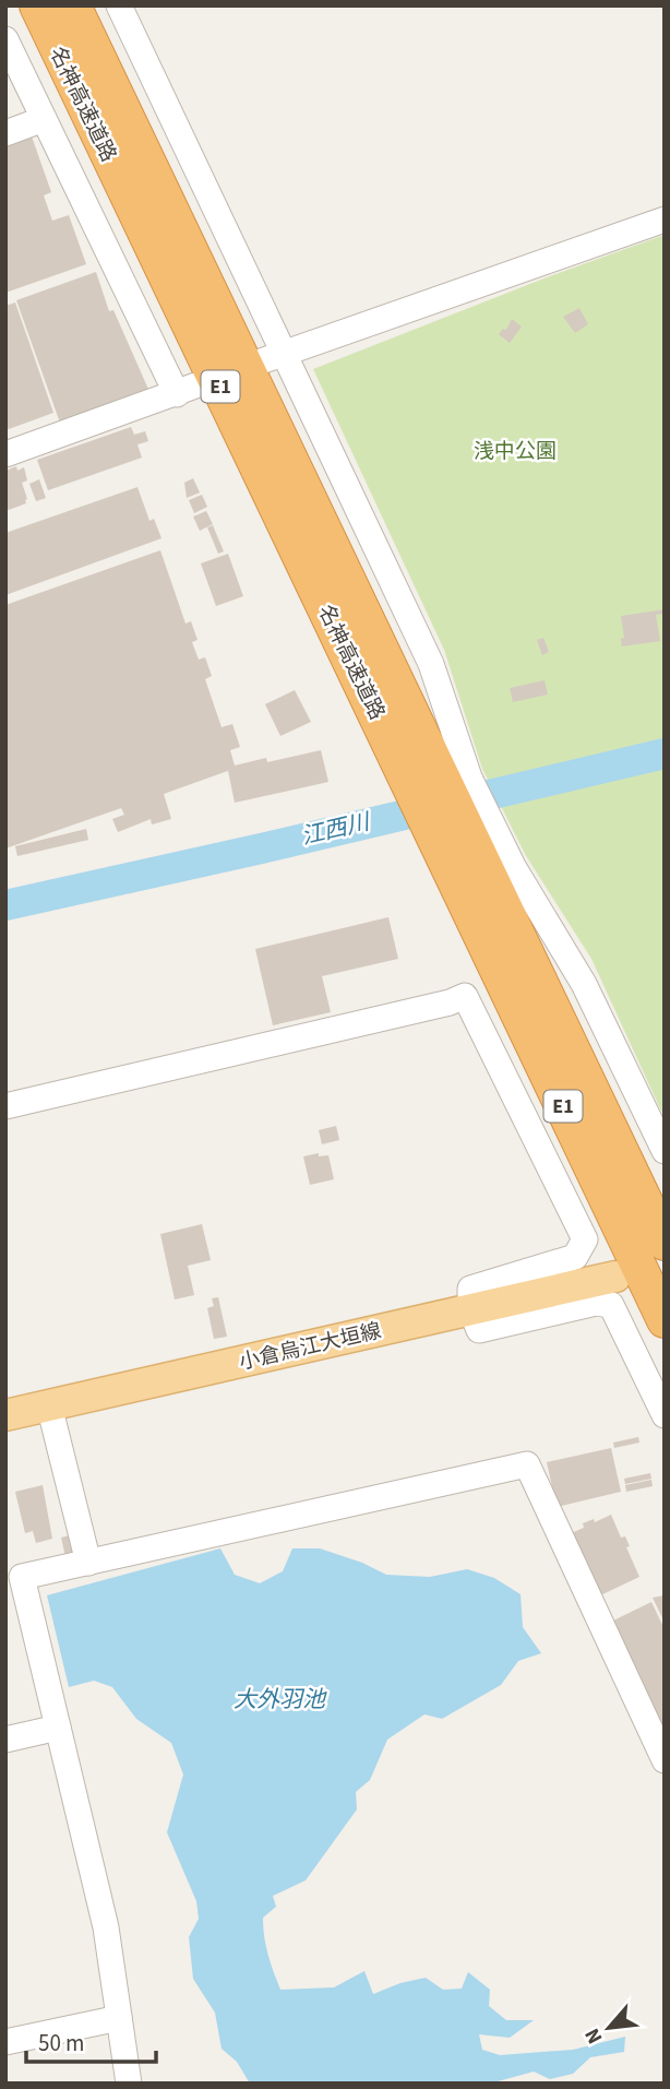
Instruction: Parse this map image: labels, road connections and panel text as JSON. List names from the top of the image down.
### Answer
{
  "streets": {
    "highway": ["名神高速道路", "E1"],
    "main road": ["小倉烏江大垣線"]
  },
  "water": ["江西川", "大外羽池"],
  "parks": ["浅中公園"],
  "scale_bar": "50 m",
  "north": "bottom left"
}
